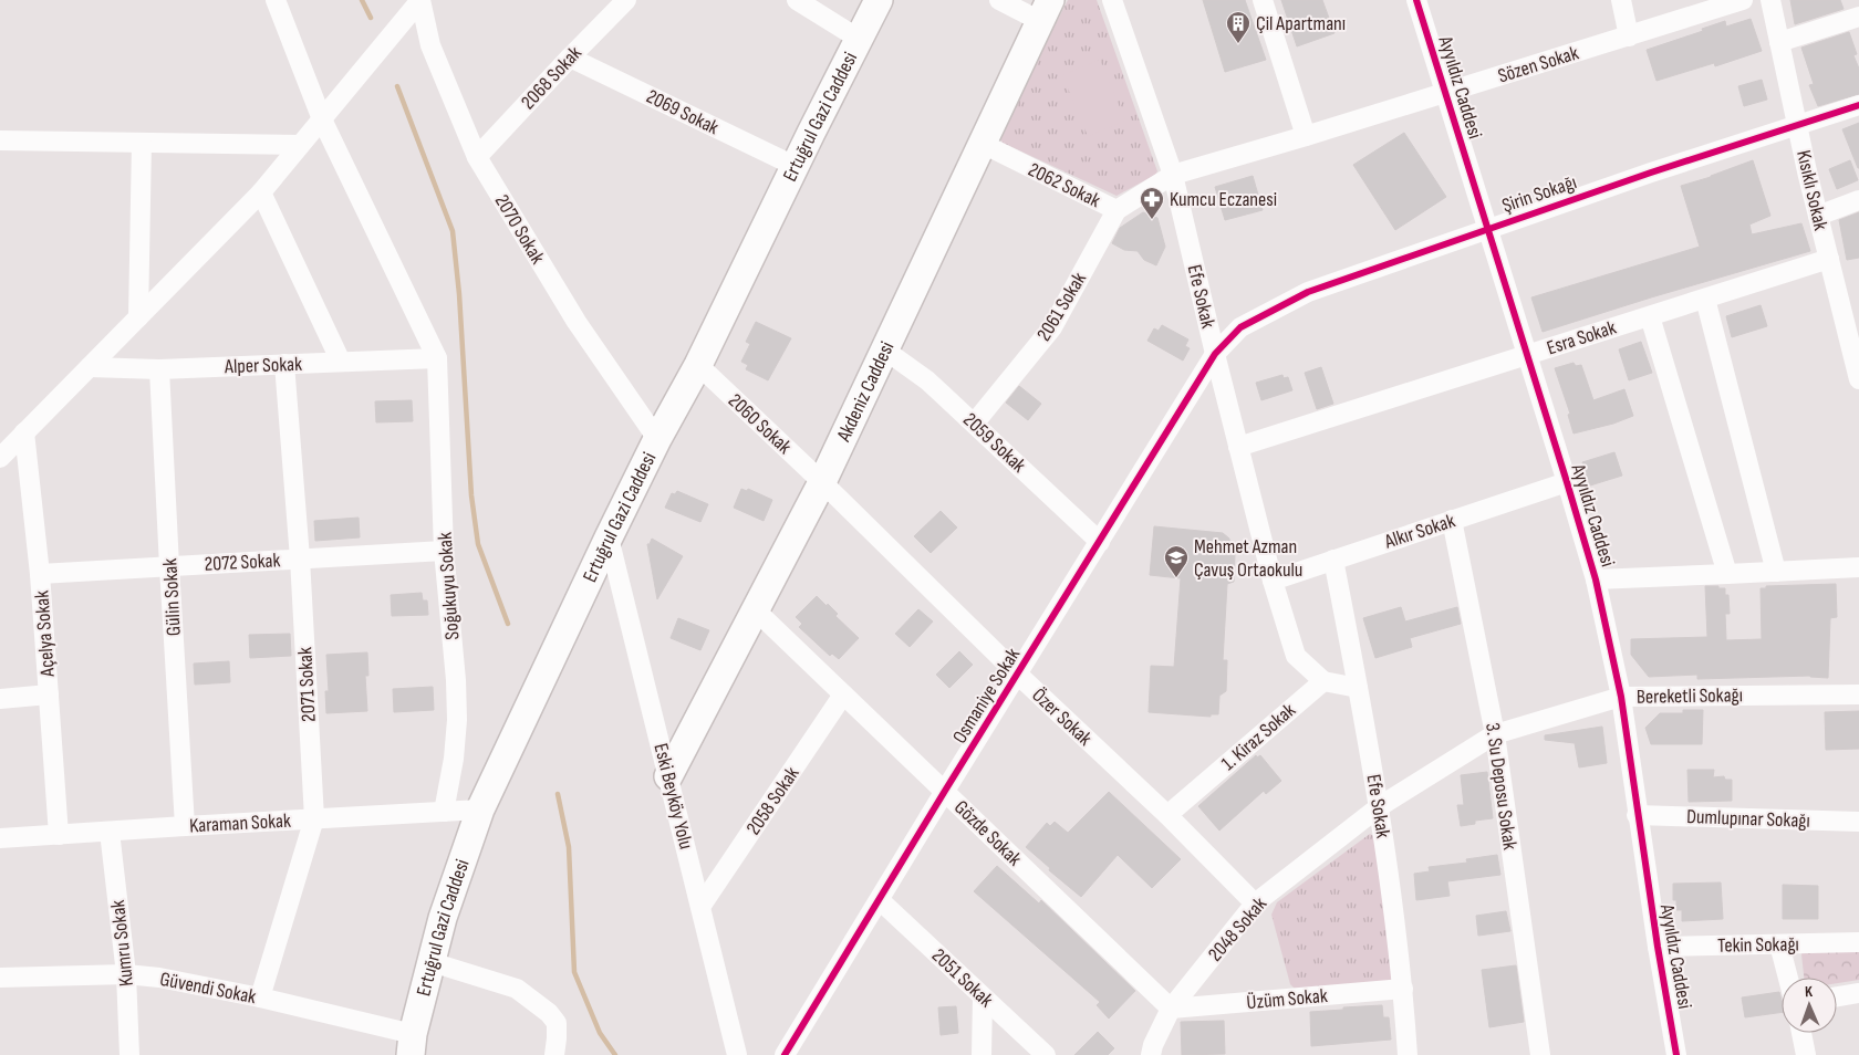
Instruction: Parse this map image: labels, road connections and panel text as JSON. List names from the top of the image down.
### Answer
{
  "streets": {
    "main road": ["Ertuğrul Gazi Caddesi", "Akdeniz Caddesi"],
    "street": [
      "Sözen Sokak",
      "2068 Sokak",
      "Ayyıldız Caddesi",
      "2069 Sokak",
      "2062 Sokak",
      "Kısıklı Sokak",
      "Şirin Sokağı",
      "2070 Sokak",
      "Efe Sokak",
      "2061 Sokak",
      "Esra Sokak",
      "Alper Sokak",
      "2060 Sokak",
      "2059 Sokak",
      "Alkır Sokak",
      "2072 Sokak",
      "Soğukuyu Sokak",
      "Gülin Sokak",
      "Açelya Sokak",
      "2071 Sokak",
      "Osmaniye Sokak",
      "Bereketli Sokağı",
      "Özer Sokak",
      "1. Kiraz Sokak",
      "3. Su Deposu Sokak",
      "Eski Beyköy Yolu",
      "2058 Sokak",
      "Dumlupınar Sokağı",
      "Karaman Sokak",
      "Gözde Sokak",
      "2048 Sokak",
      "Kumru Sokak",
      "Tekin Sokağı",
      "2051 Sokak",
      "Güvendi Sokak",
      "Üzüm Sokak"
    ]
  },
  "crossings": [
    ["Sözen Sokak", "Ayyıldız Caddesi"],
    ["Sözen Sokak", "2062 Sokak"],
    ["Sözen Sokak", "Efe Sokak"],
    ["2068 Sokak", "2069 Sokak"],
    ["2068 Sokak", "2070 Sokak"],
    ["Ayyıldız Caddesi", "Şirin Sokağı"],
    ["Ayyıldız Caddesi", "Esra Sokak"],
    ["Ayyıldız Caddesi", "Alkır Sokak"],
    ["Ayyıldız Caddesi", "Bereketli Sokağı"],
    ["Ayyıldız Caddesi", "Dumlupınar Sokağı"],
    ["Ayyıldız Caddesi", "Tekin Sokağı"],
    ["2069 Sokak", "Ertuğrul Gazi Caddesi"],
    ["Ertuğrul Gazi Caddesi", "2070 Sokak"],
    ["Ertuğrul Gazi Caddesi", "2060 Sokak"],
    ["Ertuğrul Gazi Caddesi", "Eski Beyköy Yolu"],
    ["Ertuğrul Gazi Caddesi", "Karaman Sokak"],
    ["Ertuğrul Gazi Caddesi", "Güvendi Sokak"],
    ["2062 Sokak", "Efe Sokak"],
    ["2062 Sokak", "2061 Sokak"],
    ["2062 Sokak", "Akdeniz Caddesi"],
    ["Kısıklı Sokak", "Şirin Sokağı"],
    ["Kısıklı Sokak", "Esra Sokak"],
    ["Şirin Sokağı", "Efe Sokak"],
    ["Şirin Sokağı", "Osmaniye Sokak"],
    ["Efe Sokak", "Esra Sokak"],
    ["Efe Sokak", "Alkır Sokak"],
    ["Efe Sokak", "Osmaniye Sokak"],
    ["Efe Sokak", "Bereketli Sokağı"],
    ["Efe Sokak", "1. Kiraz Sokak"],
    ["Efe Sokak", "2048 Sokak"],
    ["Efe Sokak", "Üzüm Sokak"],
    ["2061 Sokak", "2059 Sokak"],
    ["Alper Sokak", "Soğukuyu Sokak"],
    ["Alper Sokak", "Gülin Sokak"],
    ["Alper Sokak", "2071 Sokak"],
    ["Akdeniz Caddesi", "2060 Sokak"],
    ["Akdeniz Caddesi", "2059 Sokak"],
    ["Akdeniz Caddesi", "Özer Sokak"],
    ["Akdeniz Caddesi", "Eski Beyköy Yolu"],
    ["Akdeniz Caddesi", "Gözde Sokak"],
    ["2060 Sokak", "Özer Sokak"],
    ["2059 Sokak", "Osmaniye Sokak"],
    ["Alkır Sokak", "3. Su Deposu Sokak"],
    ["2072 Sokak", "Soğukuyu Sokak"],
    ["2072 Sokak", "Gülin Sokak"],
    ["2072 Sokak", "Açelya Sokak"],
    ["2072 Sokak", "2071 Sokak"],
    ["Soğukuyu Sokak", "Karaman Sokak"],
    ["Gülin Sokak", "Karaman Sokak"],
    ["Açelya Sokak", "Karaman Sokak"],
    ["2071 Sokak", "Karaman Sokak"],
    ["2071 Sokak", "Güvendi Sokak"],
    ["Osmaniye Sokak", "Özer Sokak"],
    ["Osmaniye Sokak", "Gözde Sokak"],
    ["Osmaniye Sokak", "2051 Sokak"],
    ["Bereketli Sokağı", "3. Su Deposu Sokak"],
    ["Bereketli Sokağı", "2048 Sokak"],
    ["Özer Sokak", "1. Kiraz Sokak"],
    ["Özer Sokak", "2048 Sokak"],
    ["Eski Beyköy Yolu", "2058 Sokak"],
    ["2058 Sokak", "Gözde Sokak"],
    ["Karaman Sokak", "Kumru Sokak"],
    ["Gözde Sokak", "2048 Sokak"],
    ["Gözde Sokak", "Üzüm Sokak"],
    ["2048 Sokak", "Üzüm Sokak"],
    ["Kumru Sokak", "Güvendi Sokak"]
  ],
  "places": {
    "building": ["Çil Apartmanı"],
    "pharmacy": ["Kumcu Eczanesi"],
    "school or university": ["Mehmet Azman Çavuş Ortaokulu"]
  },
  "north": "top"
}
